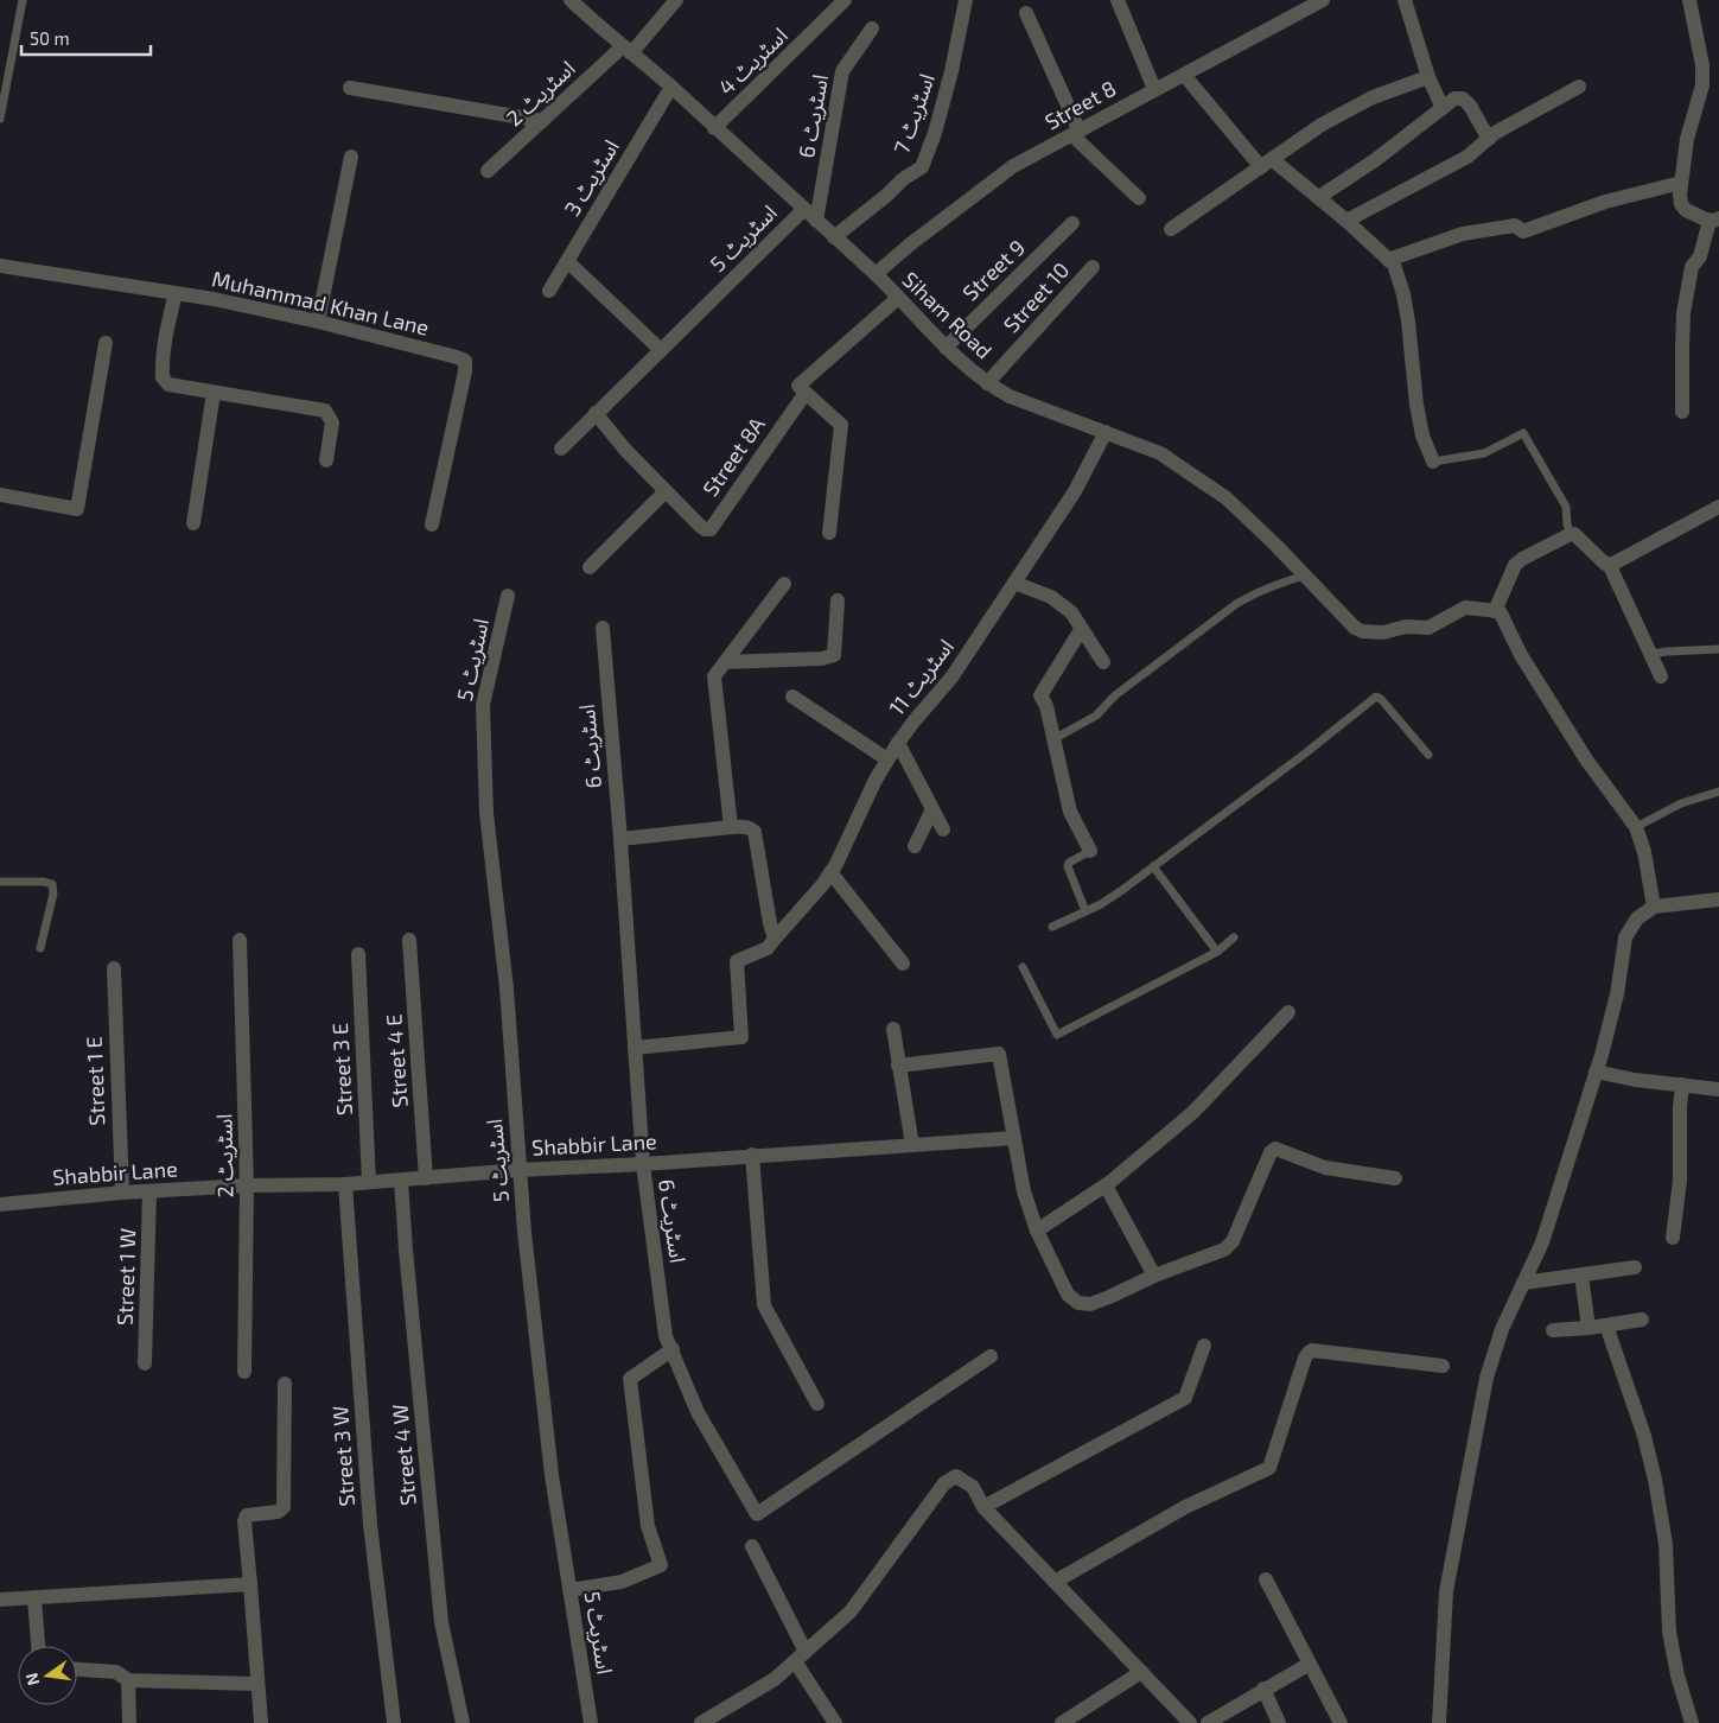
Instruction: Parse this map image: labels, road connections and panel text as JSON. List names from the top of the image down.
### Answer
{
  "streets": {
    "street": [
      "اسٹریٹ 4",
      "اسٹریٹ 2",
      "Street 8",
      "اسٹریٹ 7",
      "اسٹریٹ 6",
      "اسٹریٹ 3",
      "اسٹریٹ 5",
      "Street 9",
      "Street 10",
      "Muhammad Khan Lane",
      "Siham Road",
      "Street 8A",
      "اسٹریٹ 11",
      "Street 4 E",
      "Street 3 E",
      "Street 1 E",
      "Shabbir Lane",
      "Street 1 W",
      "Street 4 W",
      "Street 3 W"
    ]
  },
  "crossings": [
    ["اسٹریٹ 4", "Siham Road"],
    ["اسٹریٹ 2", "Siham Road"],
    ["اسٹریٹ 2", "Shabbir Lane"],
    ["Street 8", "Siham Road"],
    ["اسٹریٹ 7", "Siham Road"],
    ["اسٹریٹ 6", "Siham Road"],
    ["اسٹریٹ 6", "اسٹریٹ 11"],
    ["اسٹریٹ 6", "Shabbir Lane"],
    ["اسٹریٹ 3", "Siham Road"],
    ["اسٹریٹ 5", "Siham Road"],
    ["اسٹریٹ 5", "Street 8A"],
    ["اسٹریٹ 5", "Shabbir Lane"],
    ["Street 9", "Siham Road"],
    ["Street 10", "Siham Road"],
    ["Siham Road", "Street 8A"],
    ["Siham Road", "اسٹریٹ 11"],
    ["Street 4 E", "Shabbir Lane"],
    ["Street 3 E", "Shabbir Lane"],
    ["Street 1 E", "Shabbir Lane"],
    ["Shabbir Lane", "Street 1 W"],
    ["Shabbir Lane", "Street 4 W"],
    ["Shabbir Lane", "Street 3 W"]
  ],
  "scale_bar": "50 m",
  "north": "left"
}
